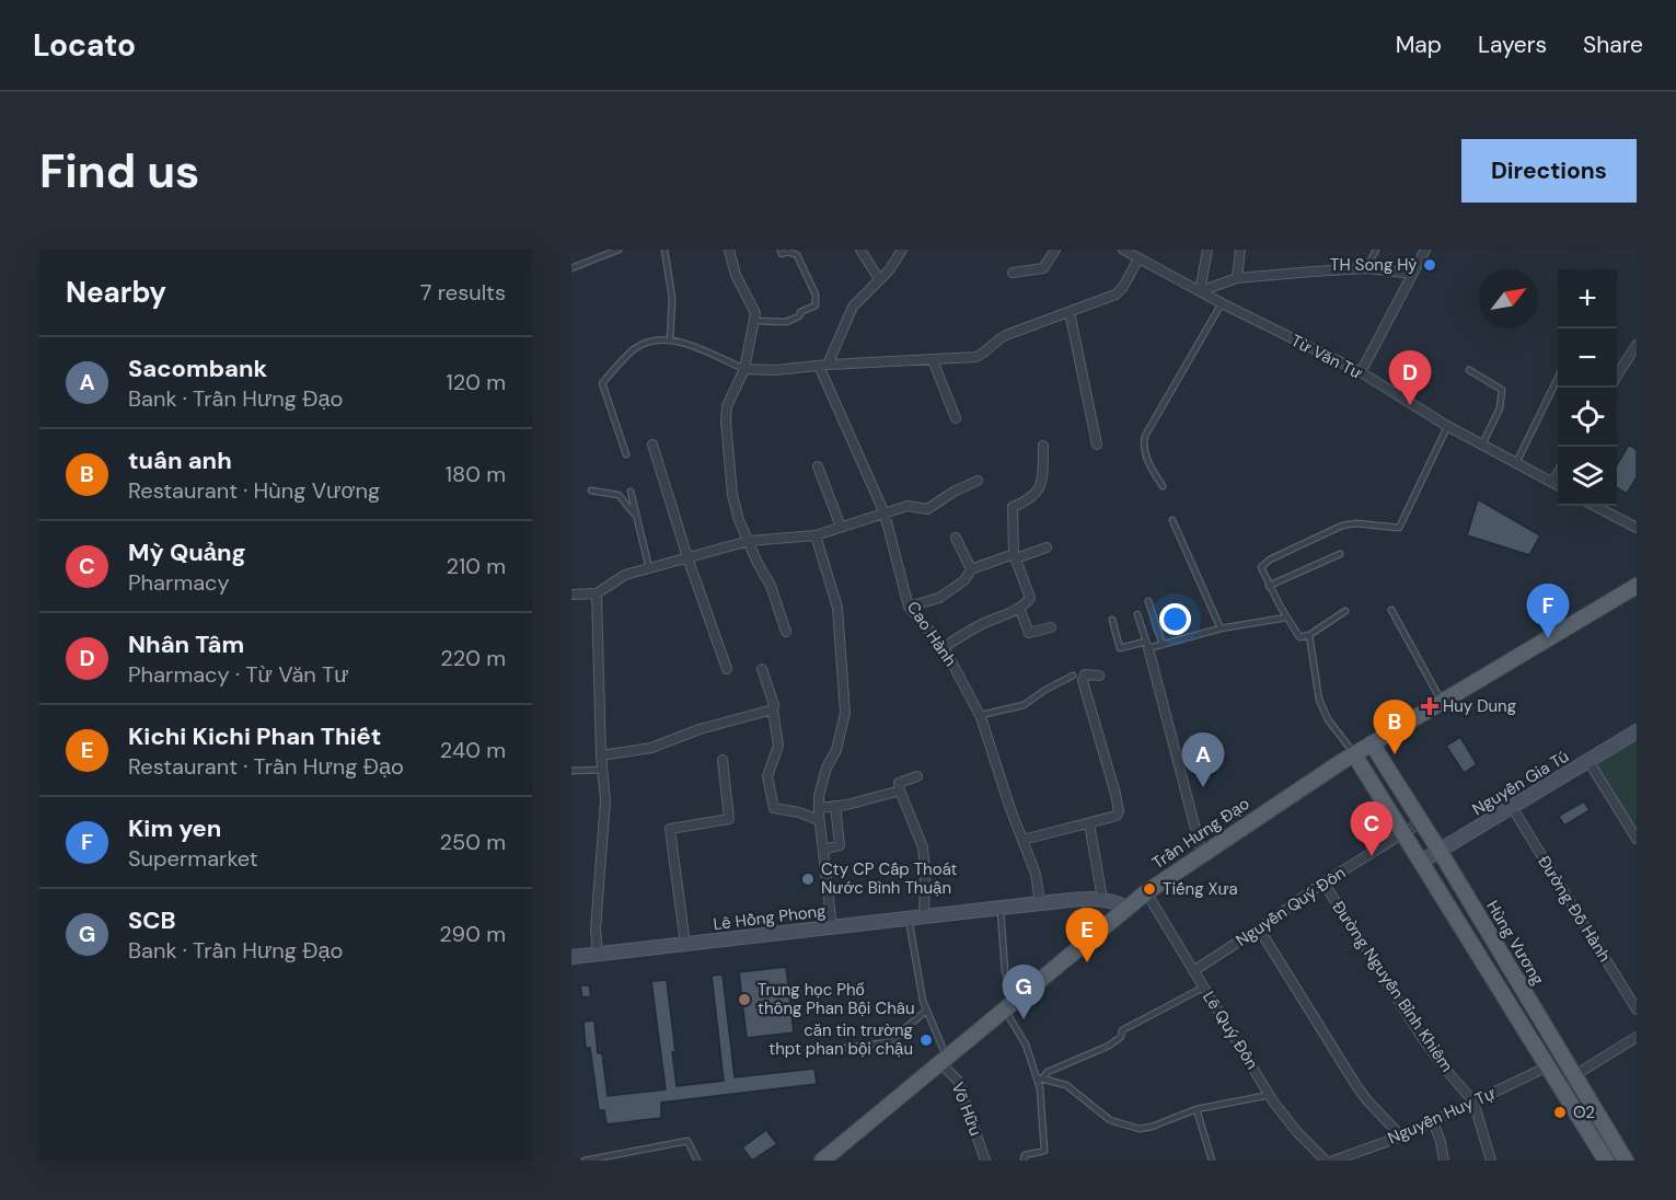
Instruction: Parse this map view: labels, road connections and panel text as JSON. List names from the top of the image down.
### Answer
{
  "streets": {
    "main road": [
      "Nguyễn Gia Tú",
      "Trần Hưng Đạo",
      "Lê Hồng Phong",
      "Hùng Vương"
    ],
    "street": [
      "Từ Văn Tư",
      "Cao Hành",
      "Nguyễn Quý Đôn",
      "Đường Đỗ Hành",
      "Đường Nguyễn Bỉnh Khiêm",
      "Lê Quý Đôn",
      "Võ Hữu",
      "Nguyễn Huy Tự"
    ]
  },
  "crossings": [
    ["Cao Hành", "Lê Hồng Phong"],
    ["Nguyễn Gia Tú", "Đường Đỗ Hành"],
    ["Nguyễn Gia Tú", "Hùng Vương"],
    ["Trần Hưng Đạo", "Lê Hồng Phong"],
    ["Trần Hưng Đạo", "Hùng Vương"],
    ["Trần Hưng Đạo", "Lê Quý Đôn"],
    ["Trần Hưng Đạo", "Võ Hữu"],
    ["Nguyễn Quý Đôn", "Hùng Vương"],
    ["Nguyễn Quý Đôn", "Đường Nguyễn Bỉnh Khiêm"],
    ["Nguyễn Quý Đôn", "Lê Quý Đôn"],
    ["Đường Nguyễn Bỉnh Khiêm", "Nguyễn Huy Tự"]
  ],
  "places": {
    "other": [
      "TH Song Hỷ",
      "Cty CP Cấp Thoát Nước Bình Thuận",
      "Tiếng Xưa",
      "Trung học Phổ thông Phan Bội Châu",
      "căn tin trường thpt phan bội chậu",
      "O2"
    ],
    "health": ["Huy Dung"]
  },
  "north": "top right",
  "page": {
    "header": "Locato",
    "nav": ["Map", "Layers", "Share"],
    "buttons": "Directions",
    "title": "Find us",
    "heading": ["Nearby", "7 results"],
    "map_buttons": ["+", "−"],
    "list": [
      {
        "mark": "A",
        "name": "Sacombank",
        "note": "Bank · Trần Hưng Đạo",
        "value": "120 m"
      },
      {
        "mark": "B",
        "name": "tuấn anh",
        "note": "Restaurant · Hùng Vương",
        "value": "180 m"
      },
      {
        "mark": "C",
        "name": "Mỳ Quảng",
        "note": "Pharmacy",
        "value": "210 m"
      },
      {
        "mark": "D",
        "name": "Nhân Tâm",
        "note": "Pharmacy · Từ Văn Tư",
        "value": "220 m"
      },
      {
        "mark": "E",
        "name": "Kichi Kichi Phan Thiết",
        "note": "Restaurant · Trần Hưng Đạo",
        "value": "240 m"
      },
      {
        "mark": "F",
        "name": "Kim yen",
        "note": "Supermarket",
        "value": "250 m"
      },
      {
        "mark": "G",
        "name": "SCB",
        "note": "Bank · Trần Hưng Đạo",
        "value": "290 m"
      }
    ],
    "pins": [
      "D",
      "F",
      "B",
      "A",
      "C",
      "E",
      "G"
    ]
  }
}
